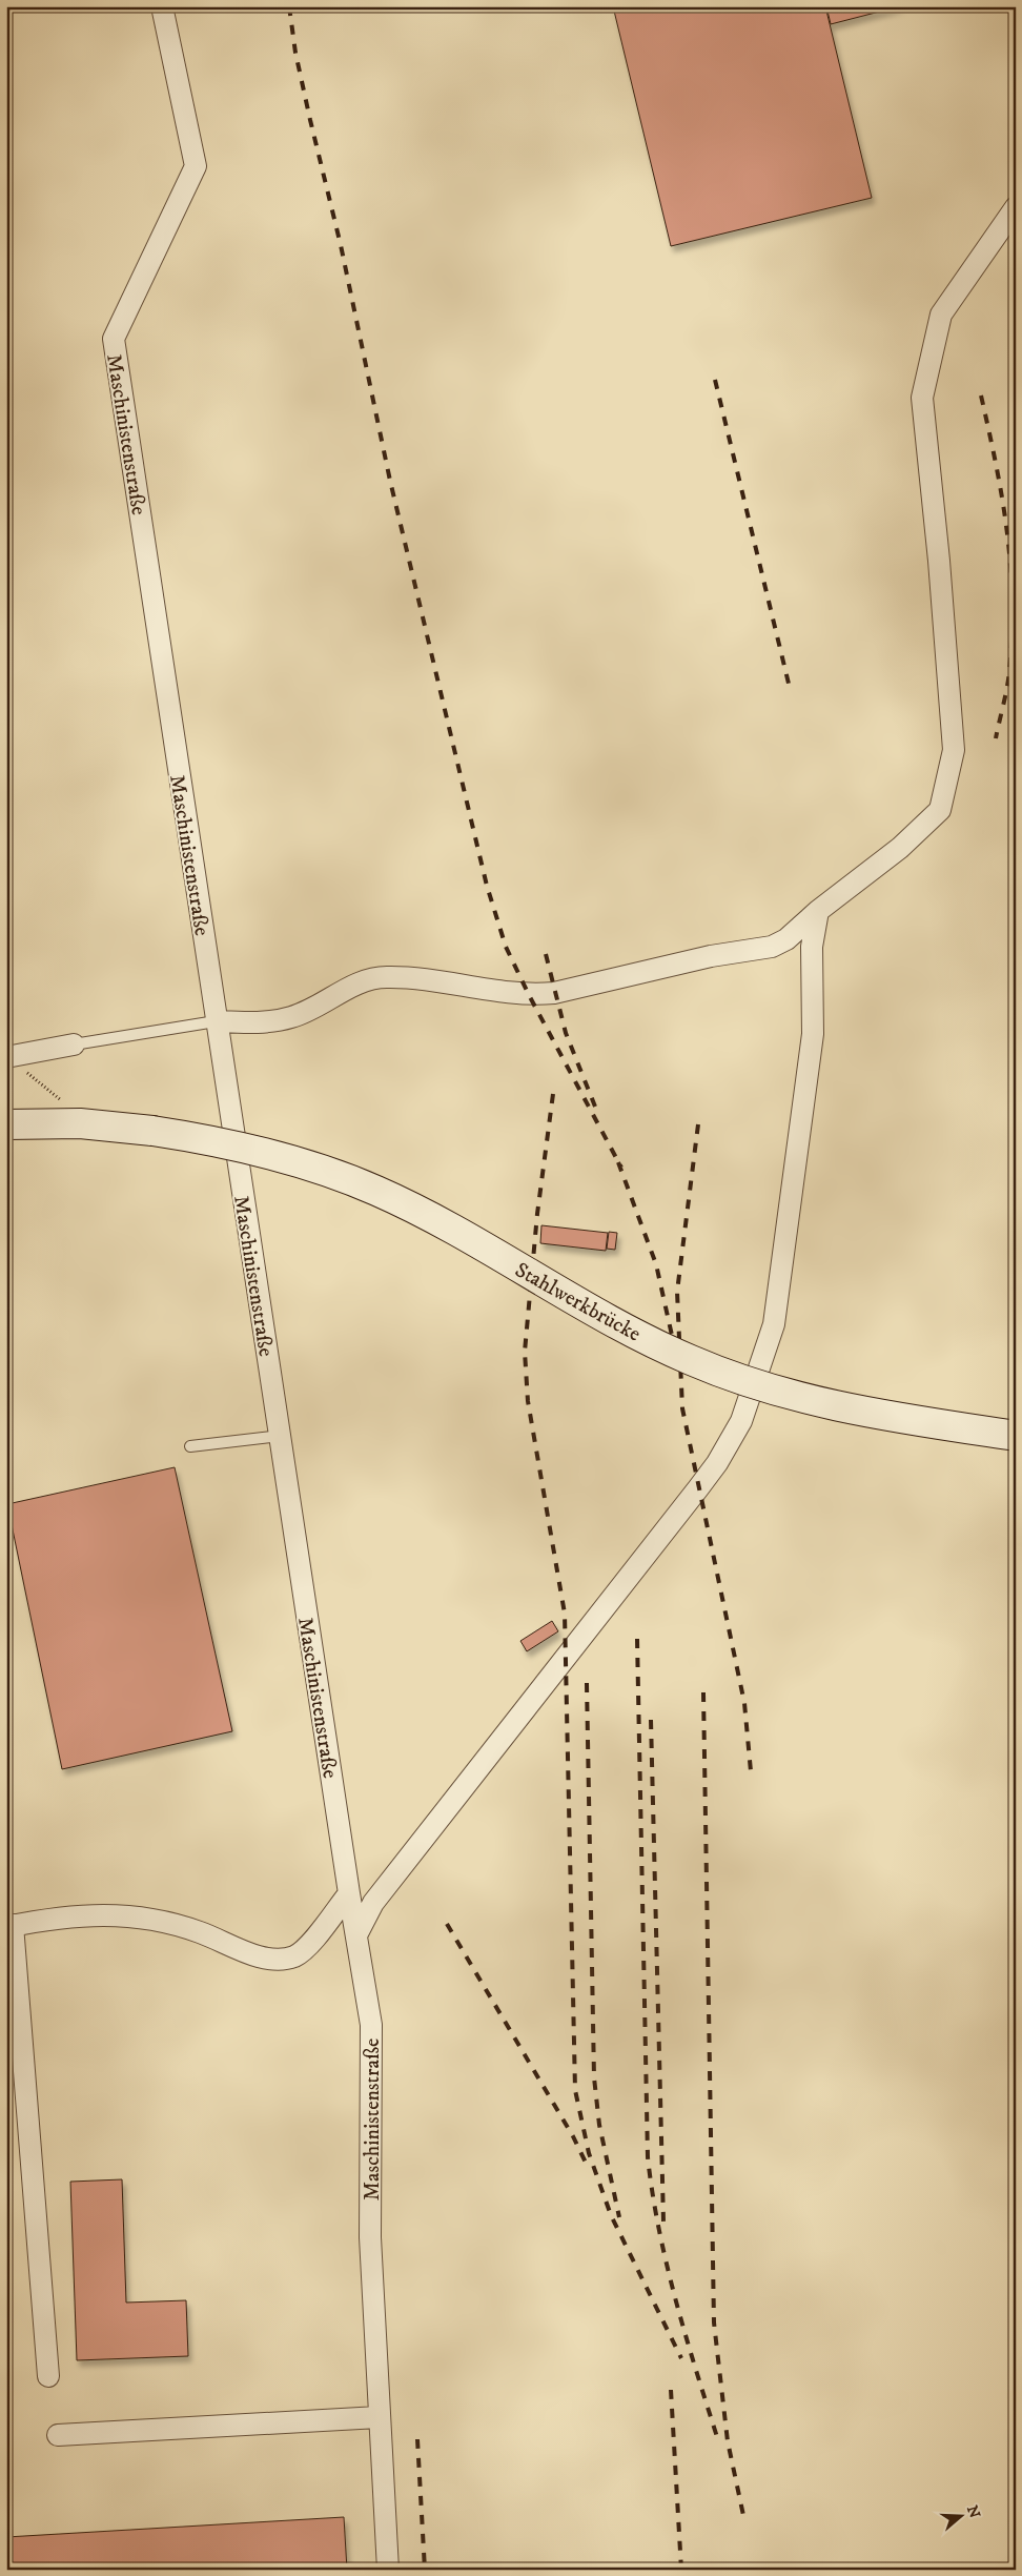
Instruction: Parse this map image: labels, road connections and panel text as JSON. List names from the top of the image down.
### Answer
{
  "streets": {
    "main road": ["Stahlwerkbrücke"],
    "street": ["Maschinistenstraße"]
  },
  "north": "right"
}
